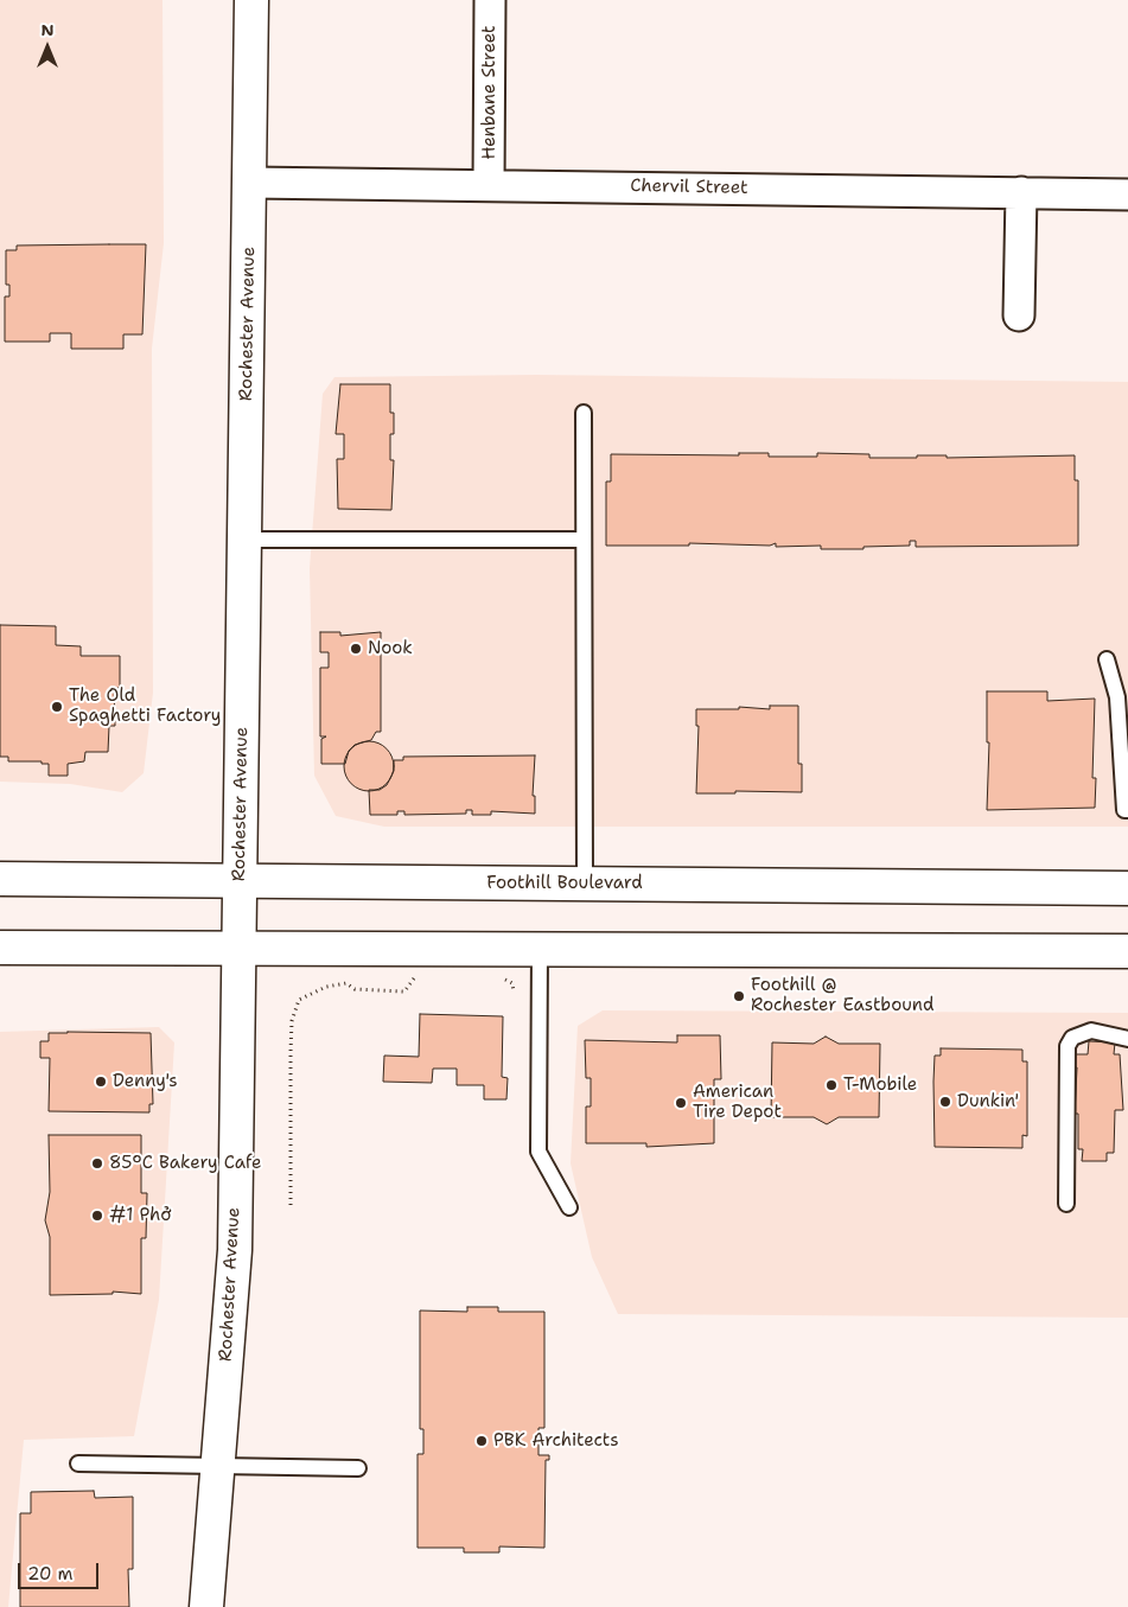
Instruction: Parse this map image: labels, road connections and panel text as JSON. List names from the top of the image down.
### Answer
{
  "streets": {
    "main road": ["Rochester Avenue", "Foothill Boulevard"],
    "street": ["Henbane Street", "Chervil Street"]
  },
  "crossings": [
    ["Henbane Street", "Chervil Street"],
    ["Chervil Street", "Rochester Avenue"],
    ["Rochester Avenue", "Foothill Boulevard"]
  ],
  "places": [
    "Nook",
    "The Old Spaghetti Factory",
    "Foothill @ Rochester Eastbound",
    "Denny's",
    "T-Mobile",
    "Dunkin'",
    "American Tire Depot",
    "85°C Bakery Cafe",
    "#1 Phở",
    "PBK Architects"
  ],
  "scale_bar": "20 m",
  "north": "top"
}
